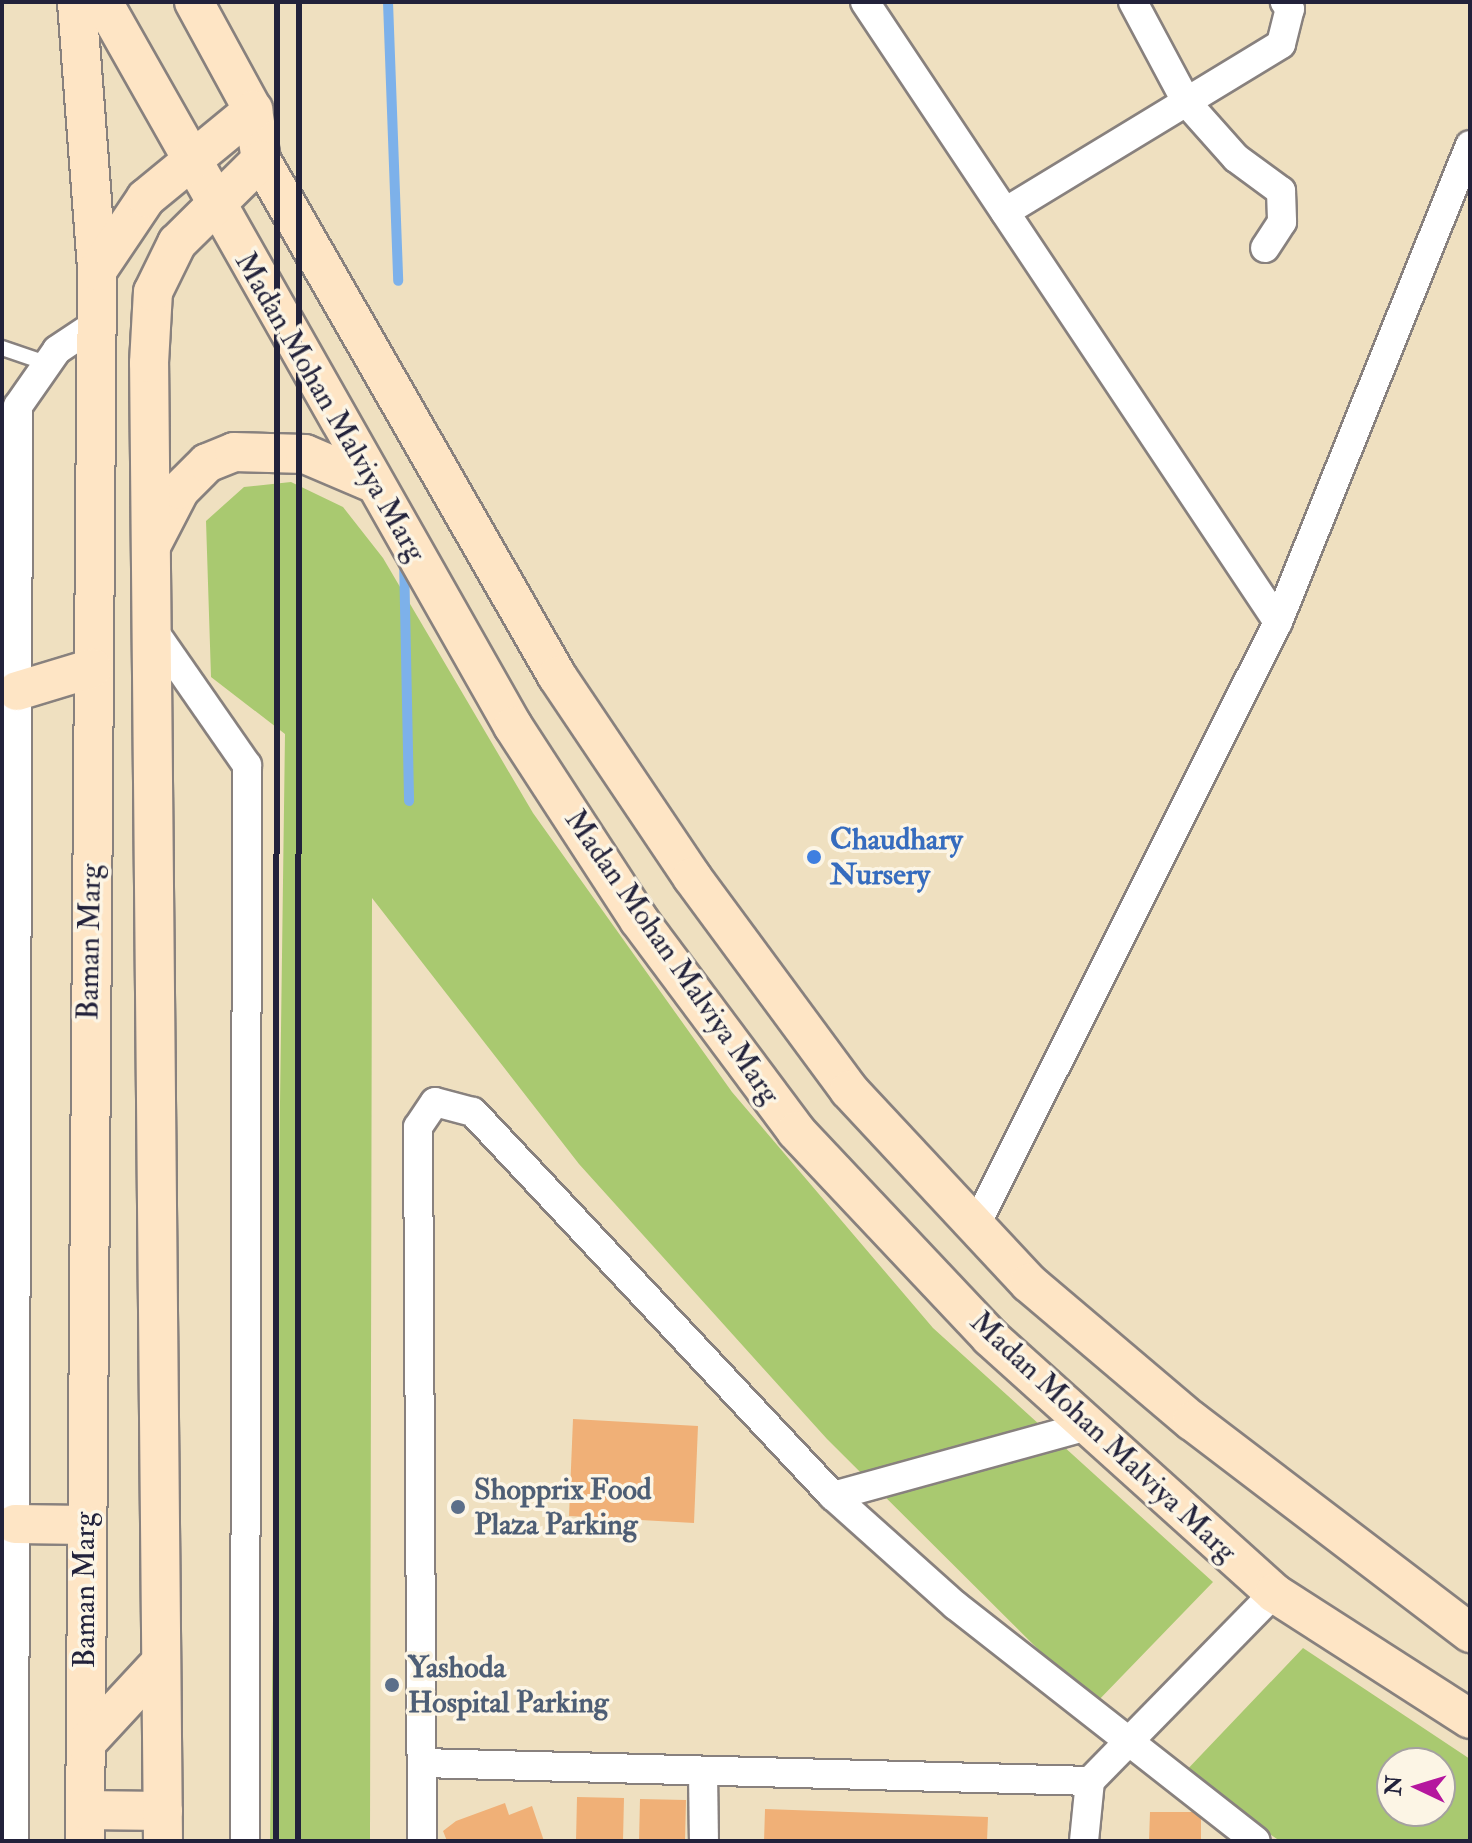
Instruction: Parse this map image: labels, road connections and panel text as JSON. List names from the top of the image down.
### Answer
{
  "streets": {
    "main road": ["Madan Mohan Malviya Marg", "Baman Marg"]
  },
  "crossings": [
    ["Madan Mohan Malviya Marg", "Baman Marg"]
  ],
  "places": ["Chaudhary Nursery", "Shopprix Food Plaza Parking", "Yashoda Hospital Parking"],
  "north": "left"
}
